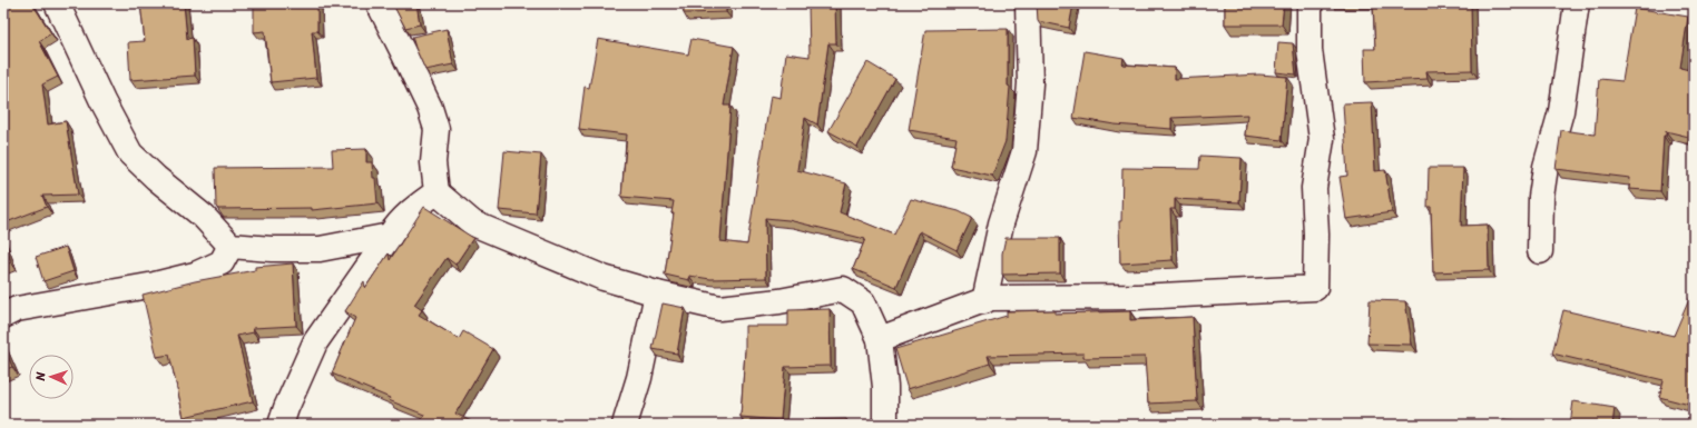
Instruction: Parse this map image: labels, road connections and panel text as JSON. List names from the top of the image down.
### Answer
{
  "north": "left"
}
